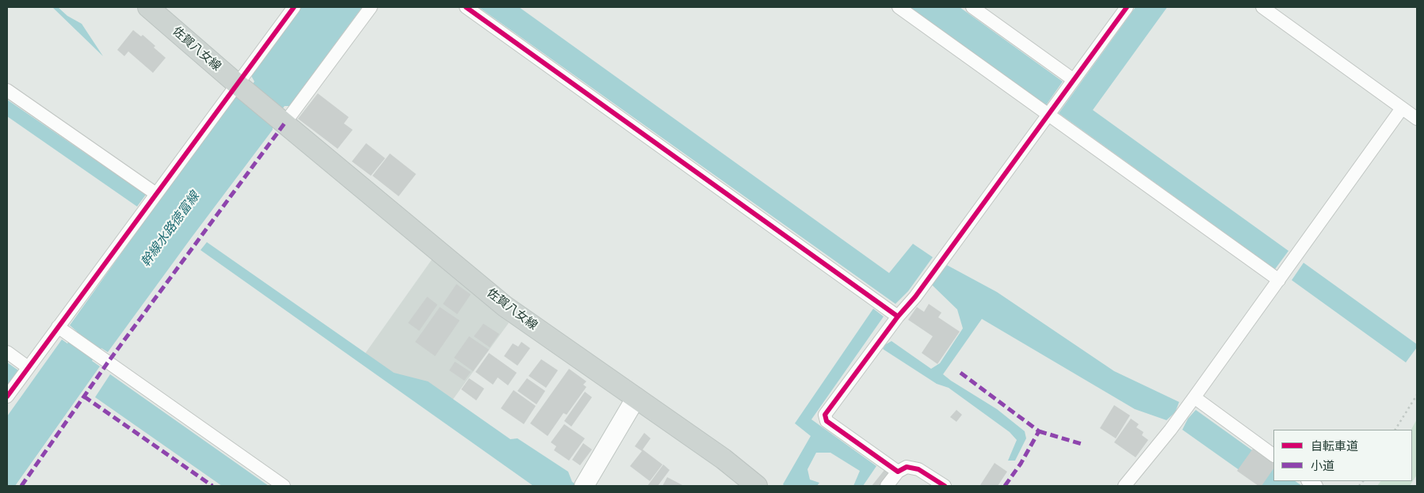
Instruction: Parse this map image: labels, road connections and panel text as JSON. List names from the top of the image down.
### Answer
{
  "streets": {
    "main road": ["佐賀八女線"]
  },
  "water": ["幹線水路徳富線"],
  "legend": ["自転車道", "小道"]
}
